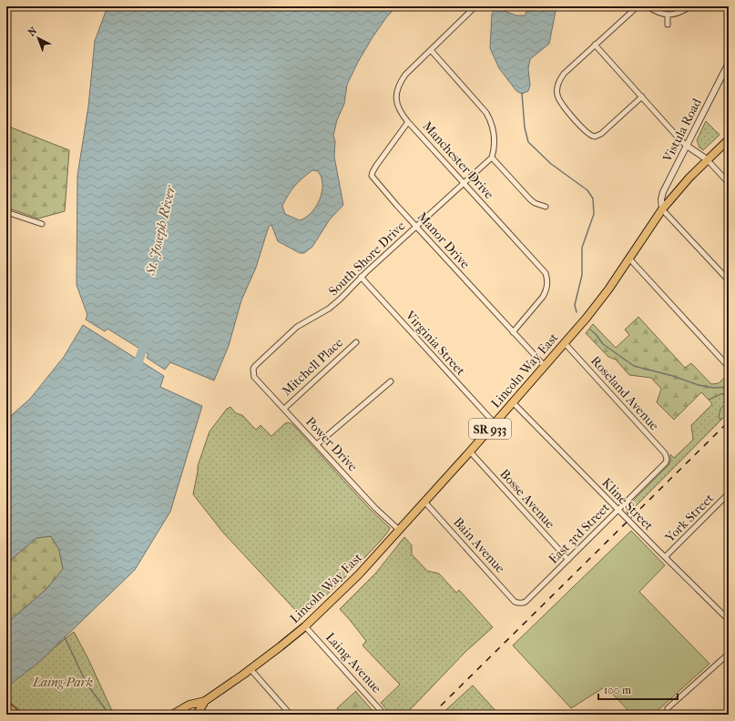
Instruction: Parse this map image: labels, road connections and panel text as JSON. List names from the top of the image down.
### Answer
{
  "streets": {
    "main road": ["Lincoln Way East", "SR 933"],
    "street": [
      "Vistula Road",
      "Manchester Drive",
      "Manor Drive",
      "South Shore Drive",
      "Virginia Street",
      "Mitchell Place",
      "Roseland Avenue",
      "Power Drive",
      "Bosse Avenue",
      "Kline Street",
      "York Street",
      "East 3rd Street",
      "Bain Avenue",
      "Laing Avenue"
    ]
  },
  "crossings": [
    ["Vistula Road", "Lincoln Way East"],
    ["Manchester Drive", "Manor Drive"],
    ["Manchester Drive", "South Shore Drive"],
    ["Manor Drive", "South Shore Drive"],
    ["Manor Drive", "Lincoln Way East"],
    ["South Shore Drive", "Virginia Street"],
    ["South Shore Drive", "Power Drive"],
    ["Virginia Street", "Lincoln Way East"],
    ["Mitchell Place", "Power Drive"],
    ["Lincoln Way East", "Roseland Avenue"],
    ["Lincoln Way East", "Power Drive"],
    ["Lincoln Way East", "Bosse Avenue"],
    ["Lincoln Way East", "Kline Street"],
    ["Lincoln Way East", "Bain Avenue"],
    ["Lincoln Way East", "Laing Avenue"],
    ["Roseland Avenue", "East 3rd Street"],
    ["Bosse Avenue", "East 3rd Street"],
    ["Kline Street", "York Street"],
    ["Kline Street", "East 3rd Street"],
    ["East 3rd Street", "Bain Avenue"]
  ],
  "water": ["St. Joseph River"],
  "parks": ["Laing Park"],
  "scale_bar": "100 m",
  "north": "top left"
}
